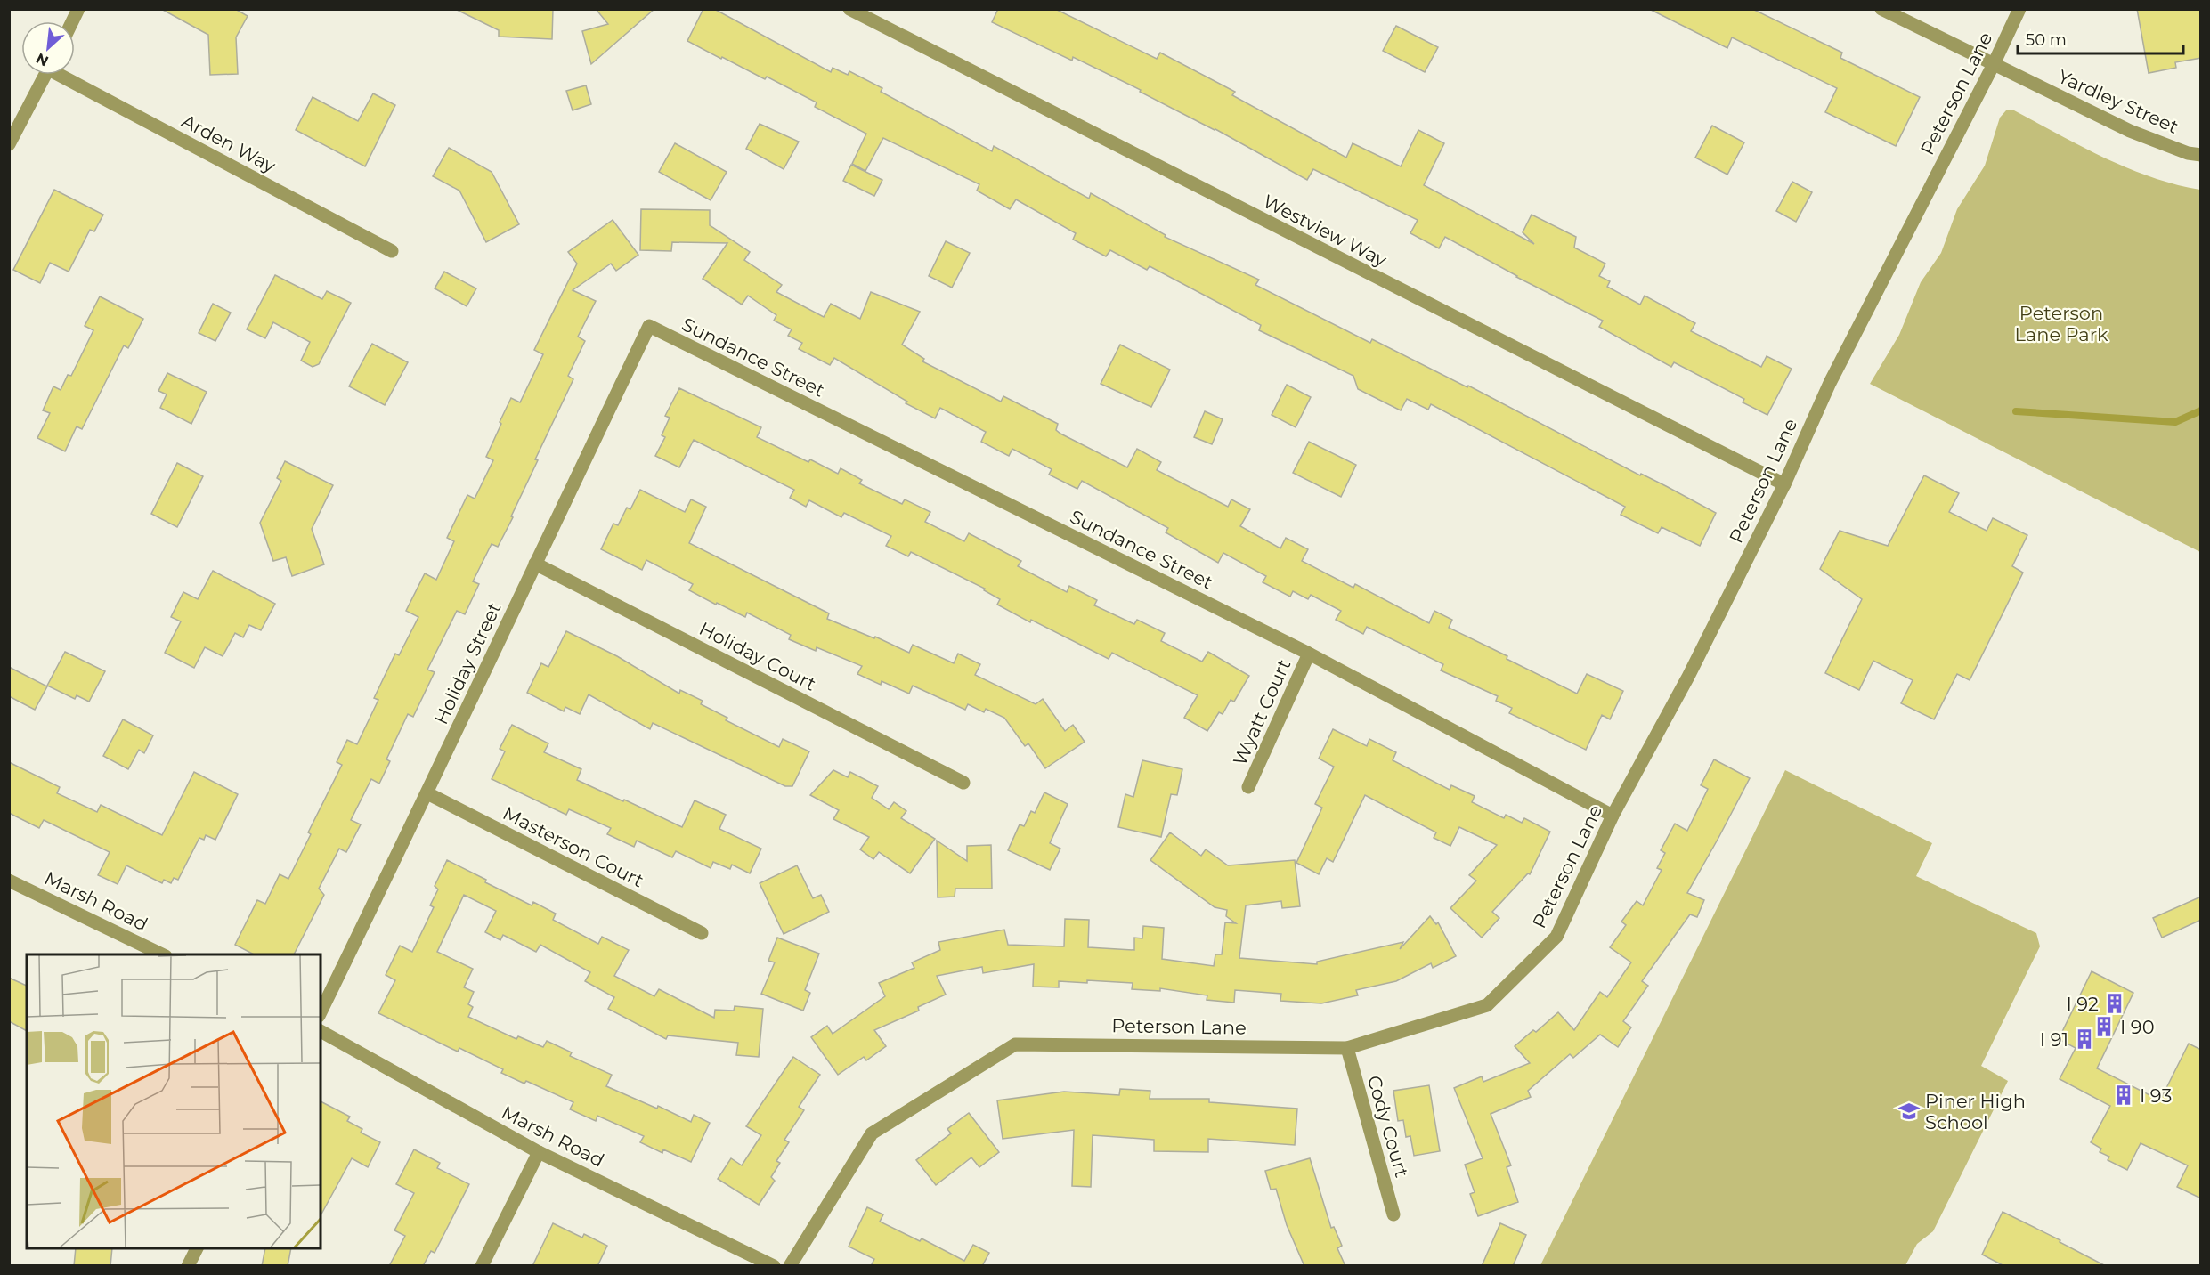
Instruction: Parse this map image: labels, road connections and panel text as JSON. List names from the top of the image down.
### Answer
{
  "streets": {
    "street": [
      "Peterson Lane",
      "Yardley Street",
      "Arden Way",
      "Westview Way",
      "Sundance Street",
      "Holiday Court",
      "Holiday Street",
      "Wyatt Court",
      "Masterson Court",
      "Marsh Road",
      "Cody Court"
    ]
  },
  "crossings": [
    ["Peterson Lane", "Yardley Street"],
    ["Peterson Lane", "Westview Way"],
    ["Peterson Lane", "Sundance Street"],
    ["Peterson Lane", "Cody Court"],
    ["Sundance Street", "Holiday Street"],
    ["Sundance Street", "Wyatt Court"],
    ["Holiday Court", "Holiday Street"],
    ["Holiday Street", "Masterson Court"]
  ],
  "parks": ["Peterson Lane Park"],
  "places": {
    "building": [
      "I 92",
      "I 90",
      "I 91",
      "I 93"
    ],
    "school or university": ["Piner High School"]
  },
  "scale_bar": "50 m",
  "north": "bottom left"
}
